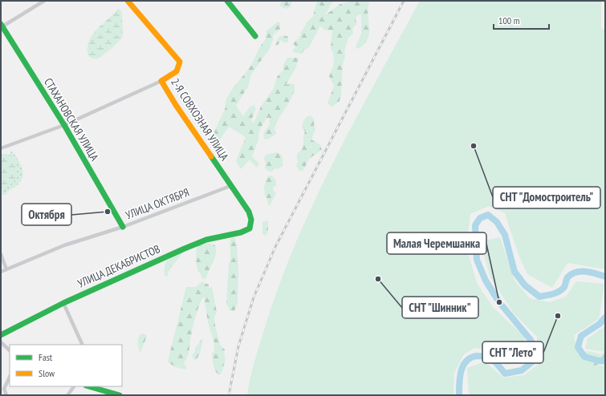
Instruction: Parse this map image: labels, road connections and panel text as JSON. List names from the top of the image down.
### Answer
{
  "streets": {
    "street": [
      "СТАХАНОВСКАЯ УЛИЦА",
      "2-Я СОВХОЗНАЯ УЛИЦА",
      "УЛИЦА ОКТЯБРЯ",
      "УЛИЦА ДЕКАБРИСТОВ"
    ]
  },
  "crossings": [
    ["СТАХАНОВСКАЯ УЛИЦА", "УЛИЦА ОКТЯБРЯ"],
    ["2-Я СОВХОЗНАЯ УЛИЦА", "УЛИЦА ОКТЯБРЯ"],
    ["2-Я СОВХОЗНАЯ УЛИЦА", "УЛИЦА ДЕКАБРИСТОВ"]
  ],
  "places": [
    "СНТ \"Домостроитель\"",
    "Октября",
    "СНТ \"Шинник\"",
    "Малая Черемшанка",
    "СНТ \"Лето\""
  ],
  "legend": ["Fast", "Slow"],
  "scale_bar": "100 m"
}
